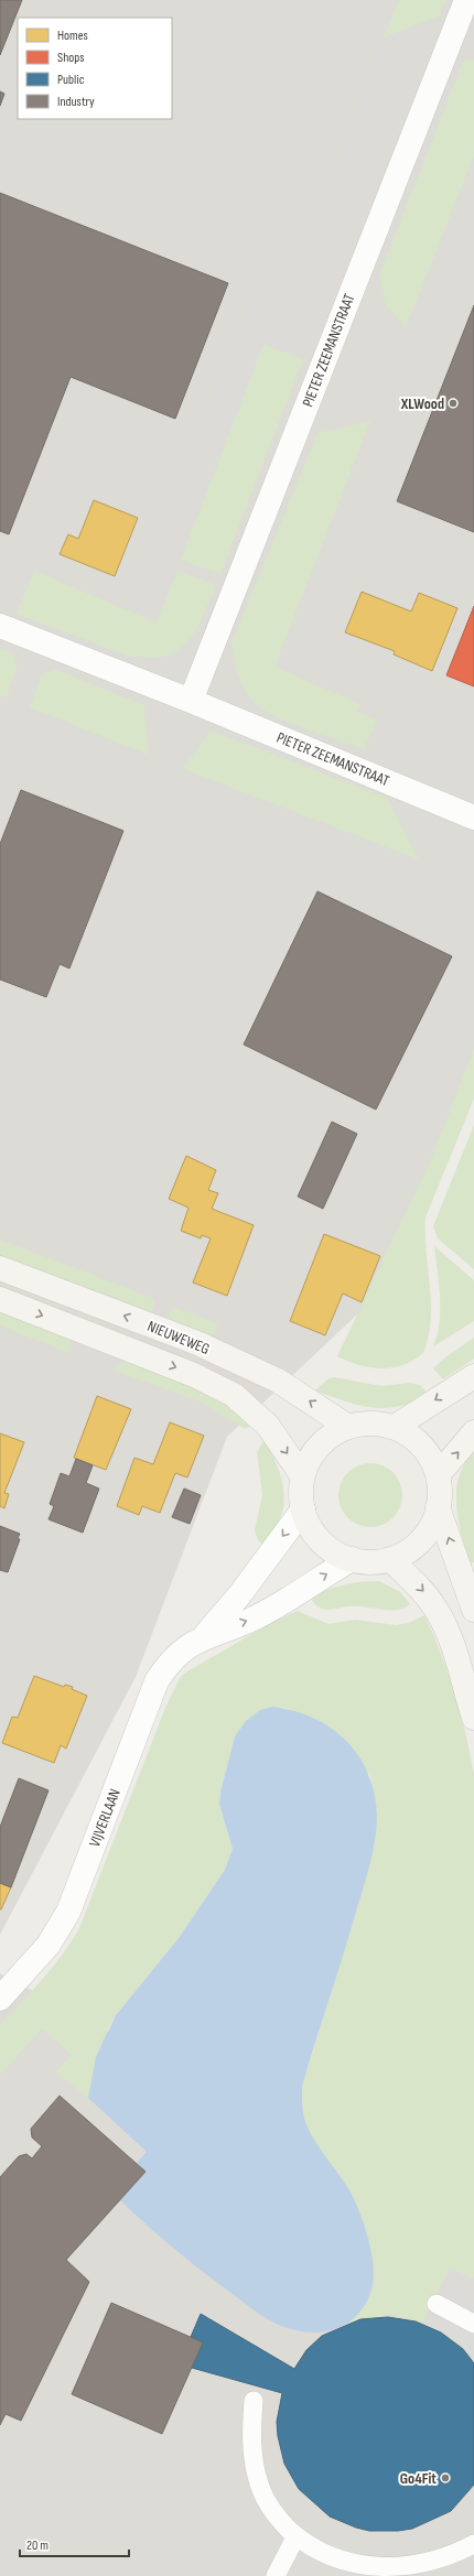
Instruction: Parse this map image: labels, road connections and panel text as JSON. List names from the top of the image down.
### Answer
{
  "streets": {
    "street": ["PIETER ZEEMANSTRAAT", "NIEUWEWEG", "VIJVERLAAN"]
  },
  "crossings": [
    ["NIEUWEWEG", "VIJVERLAAN"]
  ],
  "places": ["XLWood", "Go4Fit"],
  "legend": [
    "Homes",
    "Shops",
    "Public",
    "Industry"
  ],
  "scale_bar": "20 m"
}
